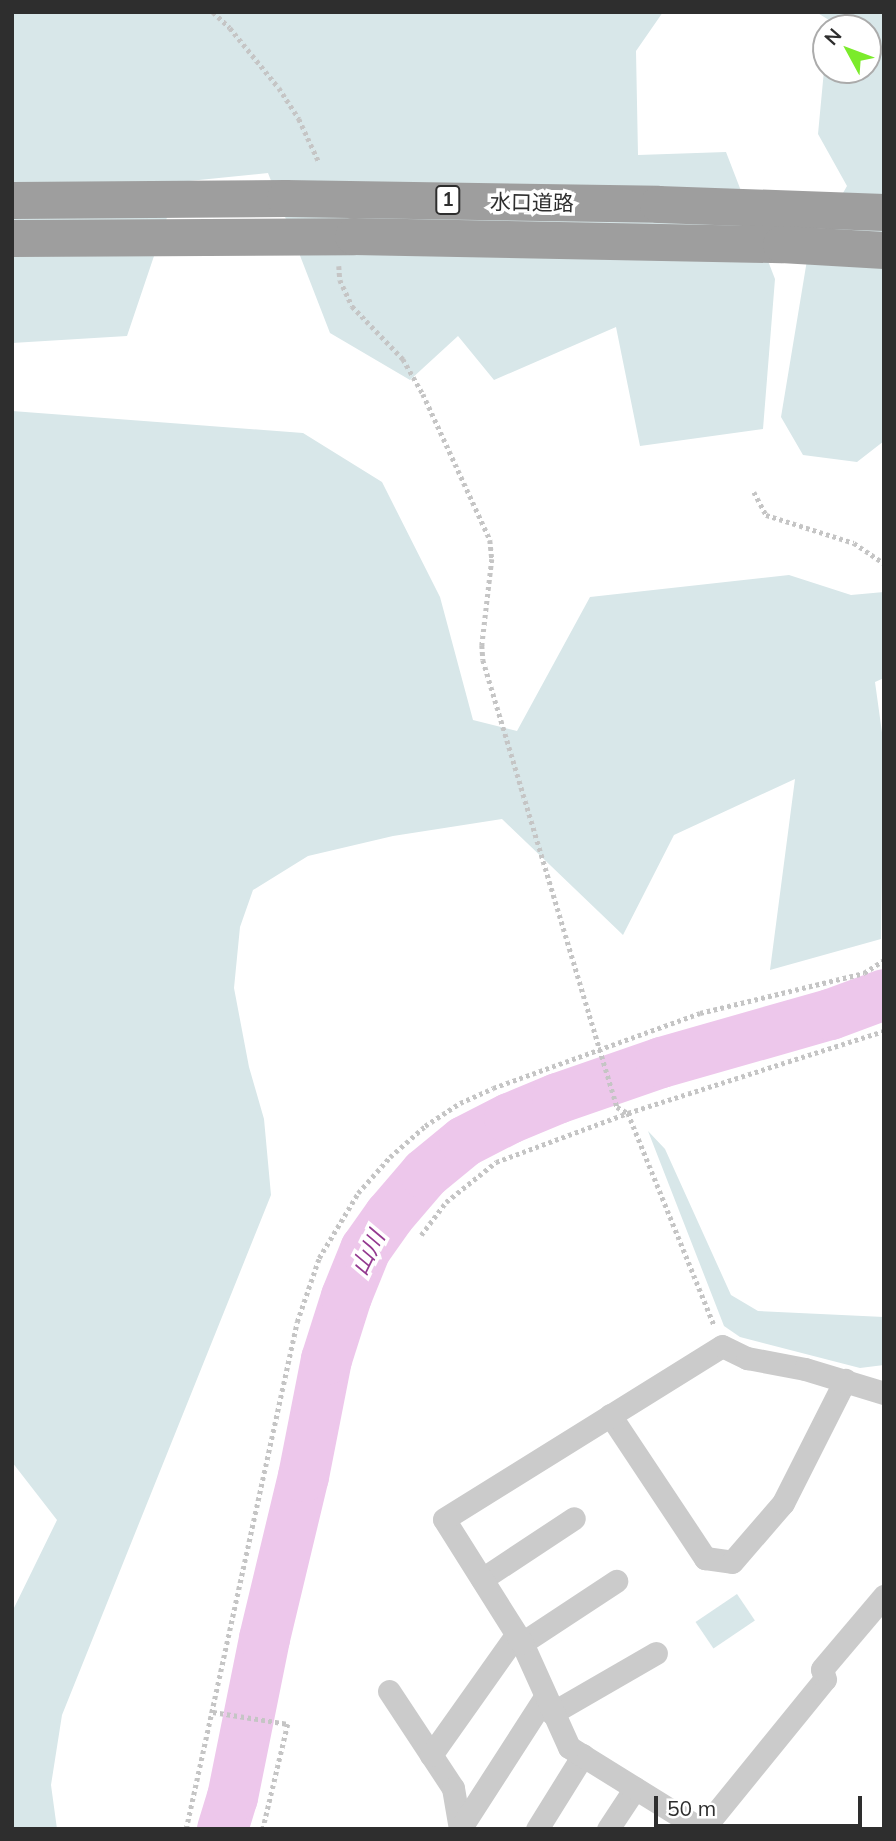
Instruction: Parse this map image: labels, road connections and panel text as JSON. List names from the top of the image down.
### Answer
{
  "streets": {
    "highway": ["1", "水口道路"]
  },
  "water": ["山川"],
  "scale_bar": "50 m",
  "north": "top left"
}
